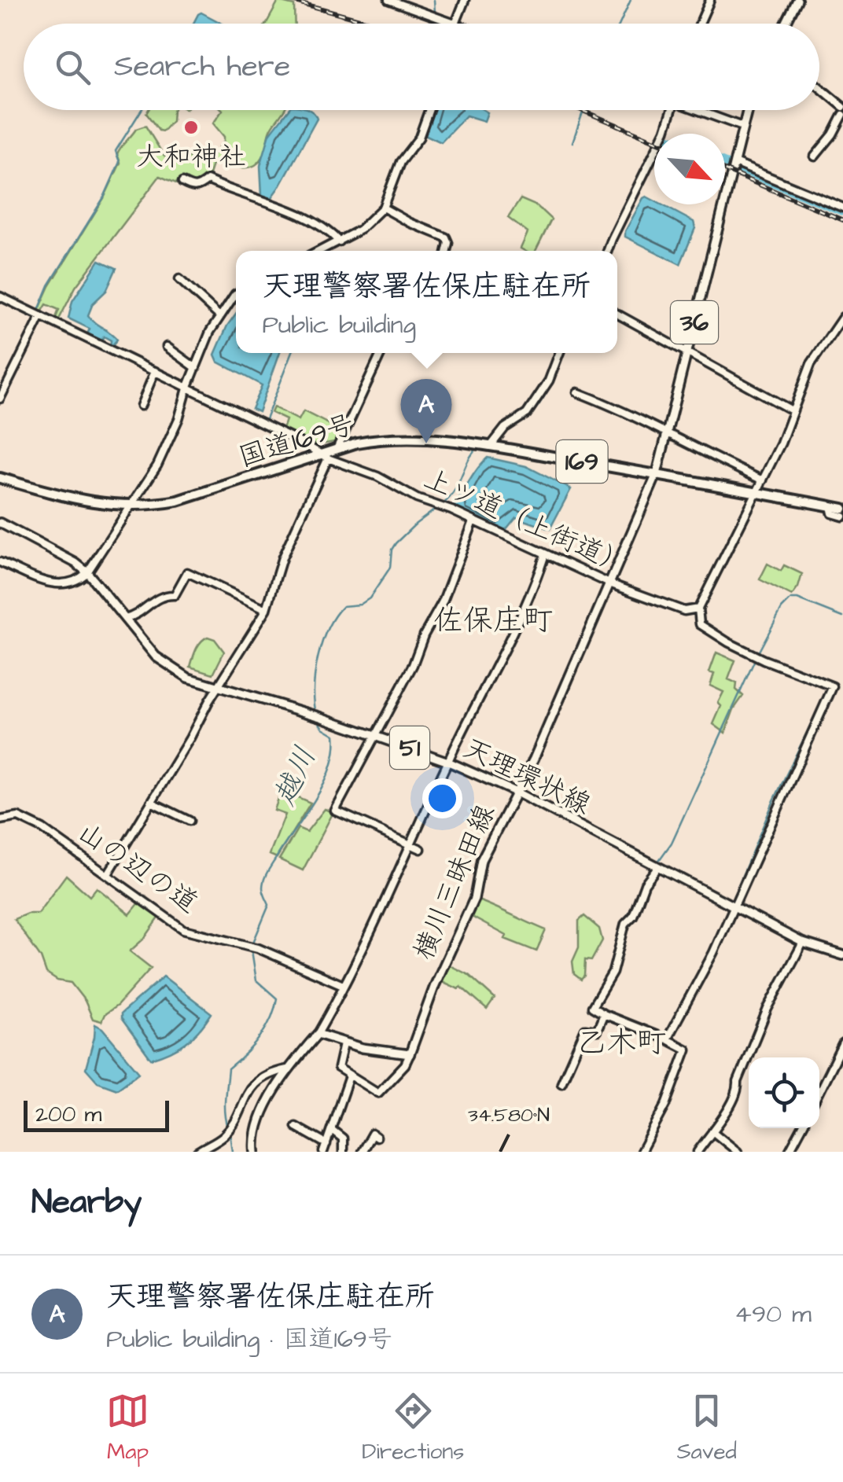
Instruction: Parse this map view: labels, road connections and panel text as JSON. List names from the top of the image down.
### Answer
{
  "streets": {
    "highway": ["国道169号", "169"],
    "main road": [
      "36",
      "51",
      "天理環状線",
      "横川三昧田線"
    ],
    "street": ["上ツ道（上街道）", "山の辺の道"]
  },
  "crossings": [
    ["36", "国道169号"],
    ["36", "横川三昧田線"],
    ["国道169号", "上ツ道（上街道）"],
    ["国道169号", "横川三昧田線"],
    ["上ツ道（上街道）", "横川三昧田線"],
    ["天理環状線", "横川三昧田線"]
  ],
  "districts": ["佐保庄町", "乙木町"],
  "water": ["越川"],
  "places": ["大和神社"],
  "scale_bar": "200 m",
  "north": "bottom right",
  "page": {
    "search": "Search here",
    "popup": ["天理警察署佐保庄駐在所", "Public building"],
    "pins": "A",
    "scale": "200 m",
    "heading": "Nearby",
    "list": [
      {
        "mark": "A",
        "name": "天理警察署佐保庄駐在所",
        "note": "Public building · 国道169号",
        "value": "490 m"
      }
    ],
    "nav": ["Map", "Directions", "Saved"]
  },
  "coordinates": ["34.580°N"]
}
